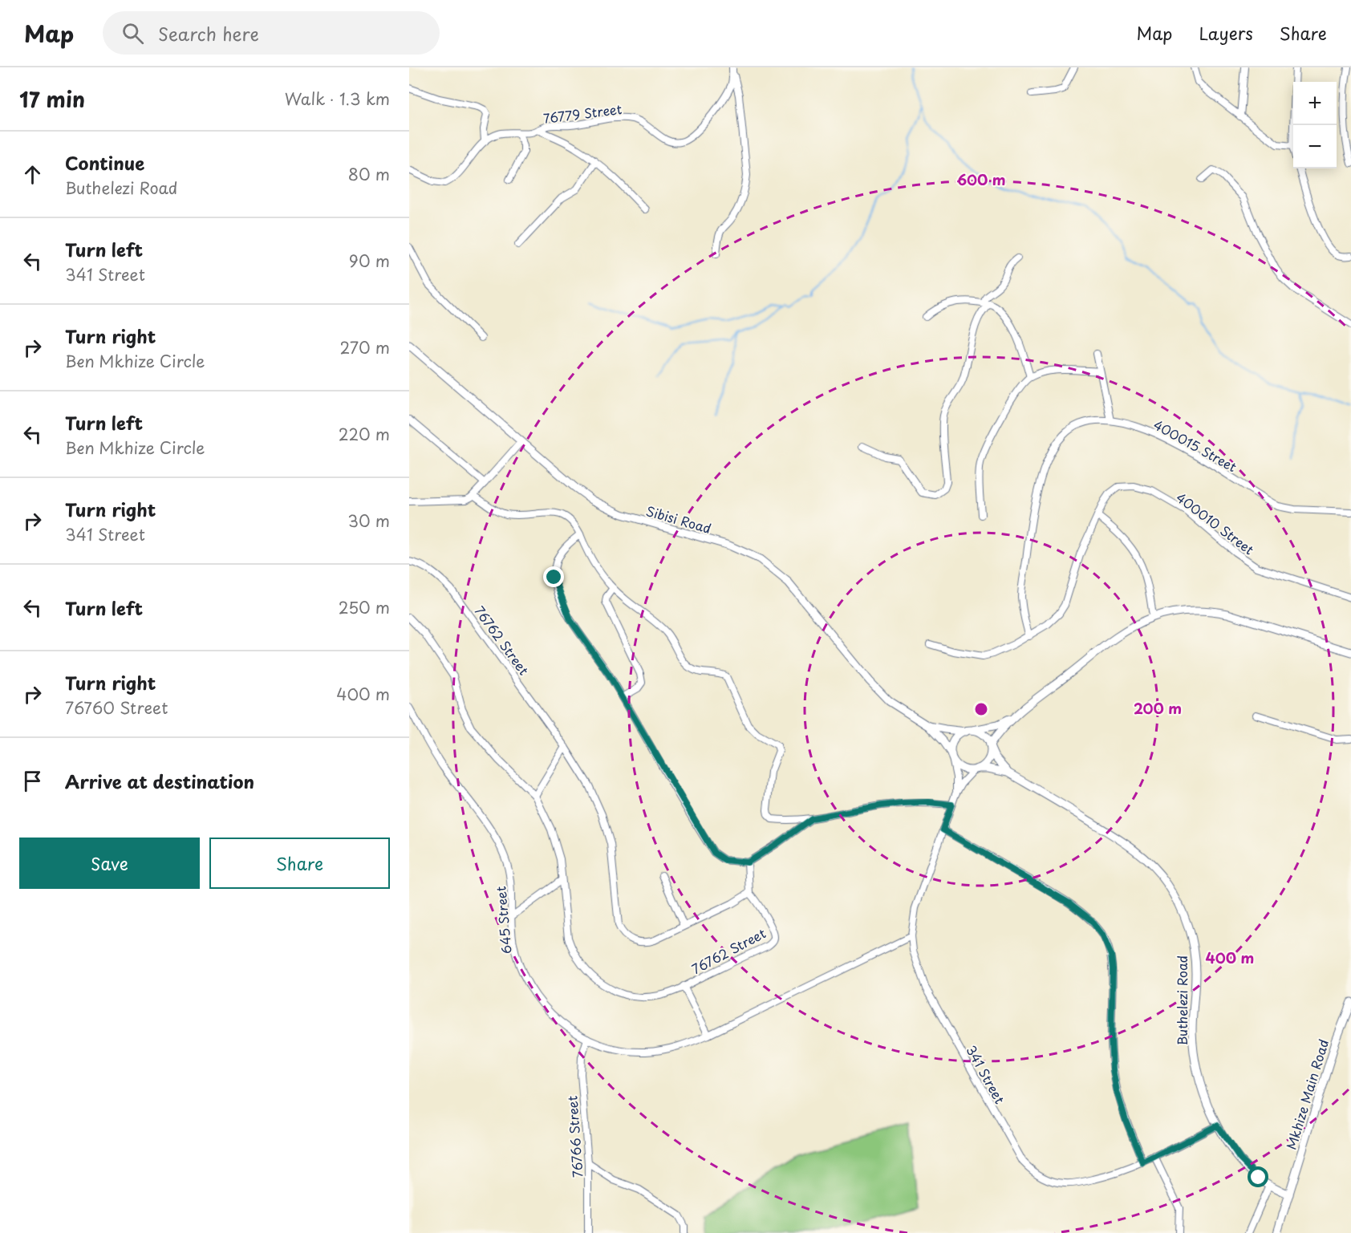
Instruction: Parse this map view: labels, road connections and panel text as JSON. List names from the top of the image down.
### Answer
{
  "streets": {
    "street": [
      "76779 Street",
      "400015 Street",
      "Sibisi Road",
      "400010 Street",
      "76762 Street",
      "645 Street",
      "Buthelezi Road",
      "341 Street",
      "Mkhize Main Road",
      "76766 Street"
    ]
  },
  "crossings": [
    ["400015 Street", "400010 Street"],
    ["Sibisi Road", "Buthelezi Road"],
    ["Sibisi Road", "341 Street"],
    ["645 Street", "341 Street"],
    ["645 Street", "76766 Street"],
    ["Buthelezi Road", "341 Street"],
    ["Buthelezi Road", "Mkhize Main Road"]
  ],
  "page": {
    "header": "Map",
    "search": "Search here",
    "nav": ["Map", "Layers", "Share"],
    "heading": ["17 min", "Walk · 1.3 km"],
    "map_buttons": ["+", "−"],
    "list": [
      ["Continue", "Buthelezi Road", "80 m"],
      ["Turn left", "341 Street", "90 m"],
      ["Turn right", "Ben Mkhize Circle", "270 m"],
      ["Turn left", "Ben Mkhize Circle", "220 m"],
      ["Turn right", "341 Street", "30 m"],
      ["Turn left", "250 m"],
      ["Turn right", "76760 Street", "400 m"],
      "Arrive at destination"
    ],
    "buttons": ["Save", "Share"]
  },
  "rings": ["600 m", "200 m", "400 m"]
}
